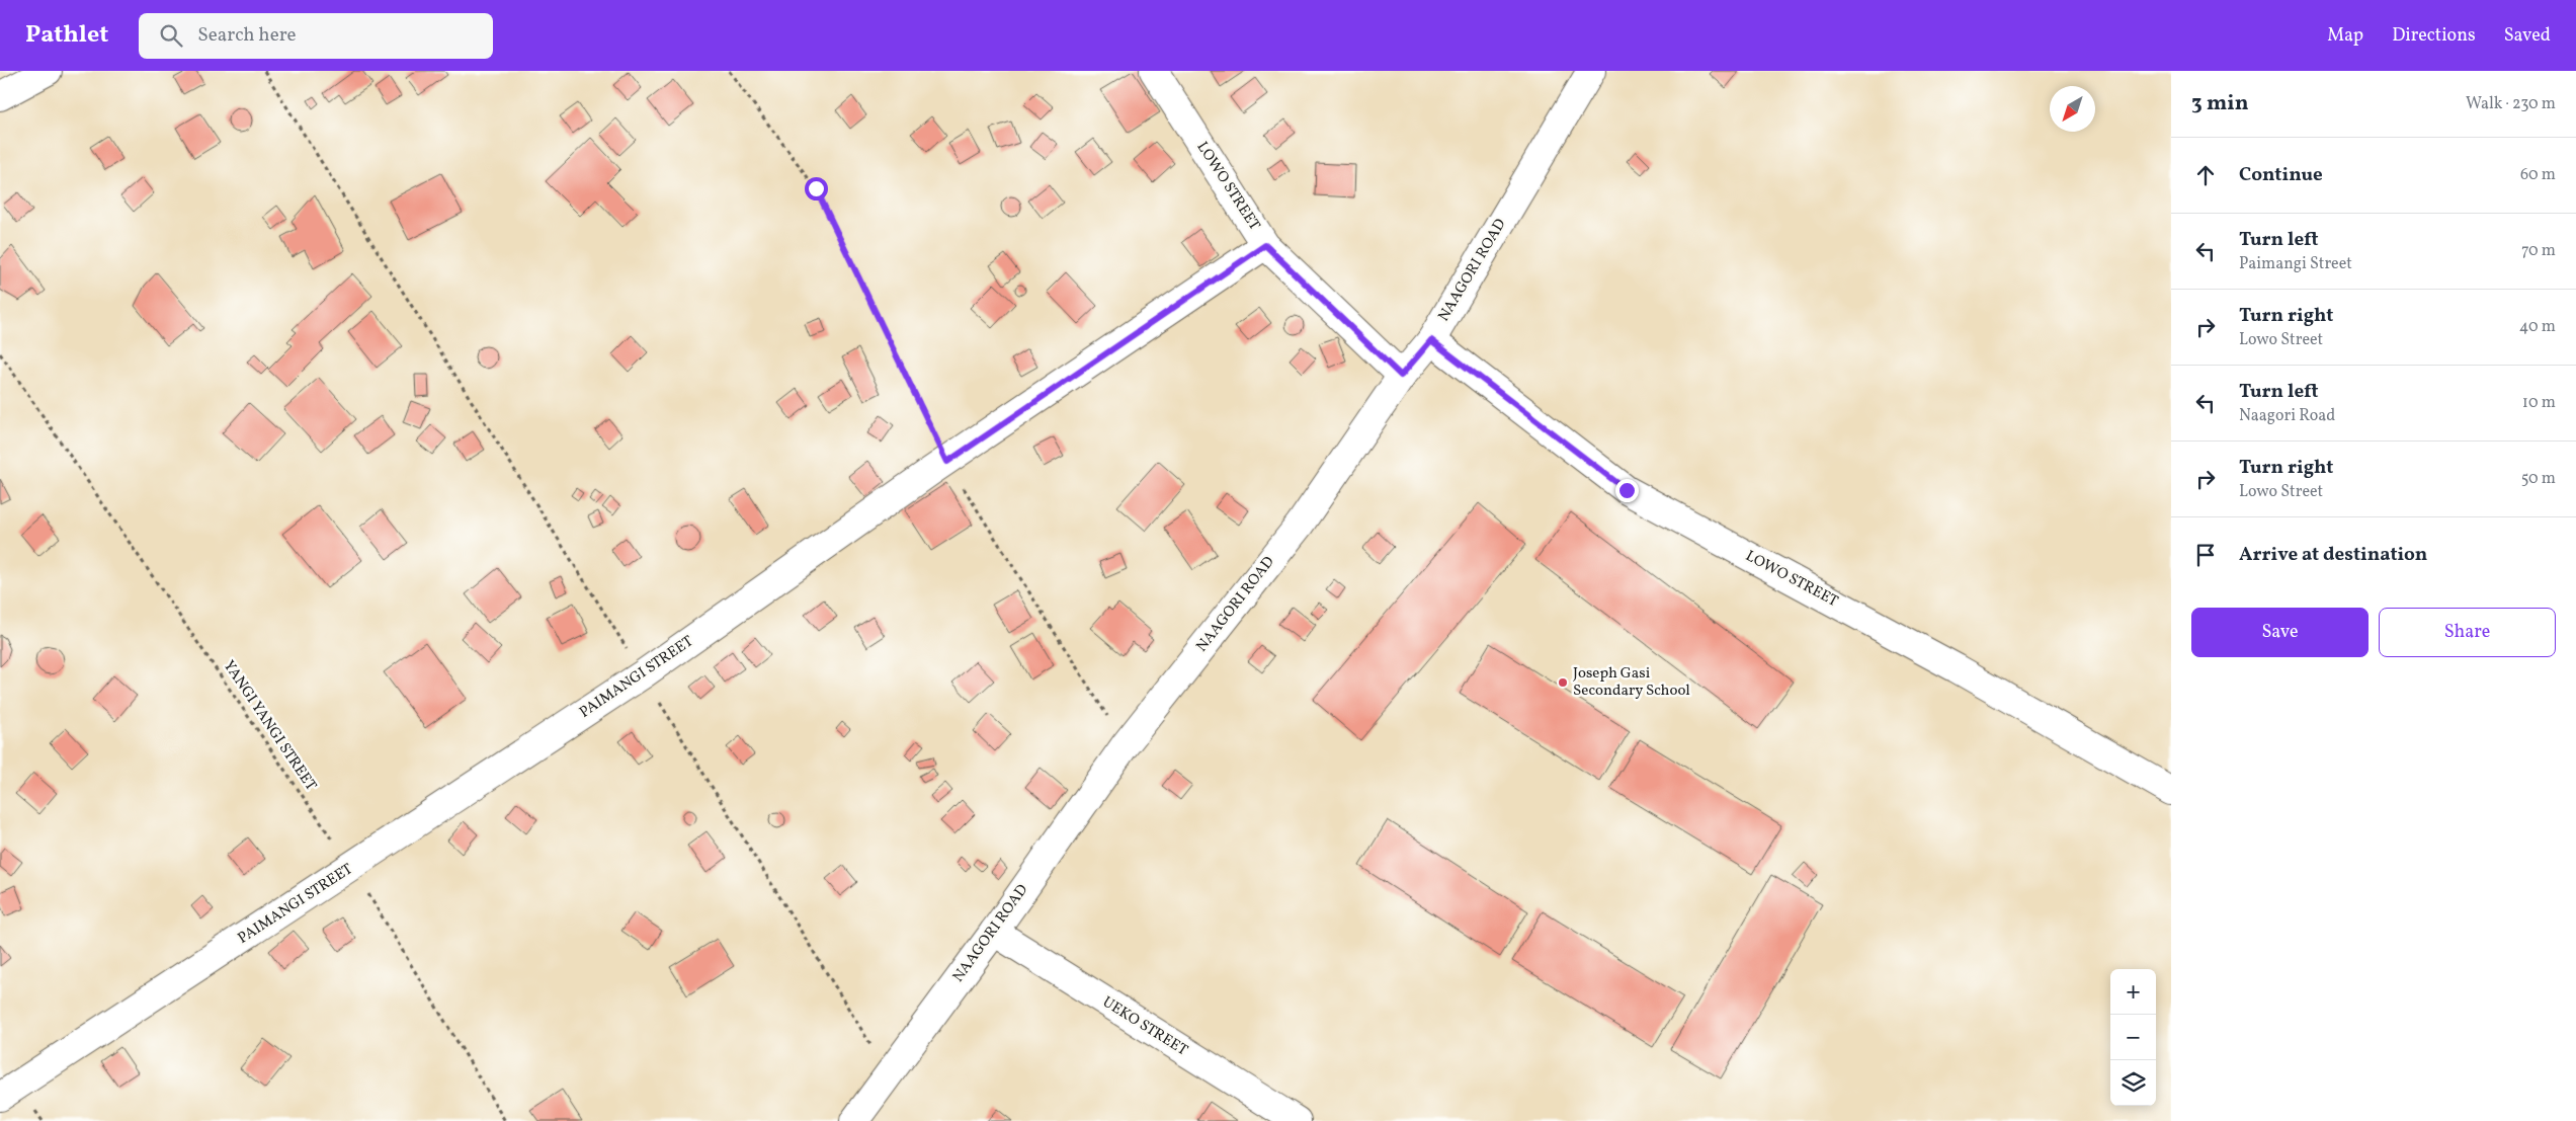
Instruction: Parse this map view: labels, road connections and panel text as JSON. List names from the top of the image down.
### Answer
{
  "streets": {
    "street": [
      "LOWO STREET",
      "NAAGORI ROAD",
      "PAIMANGI STREET",
      "UEKO STREET"
    ],
    "path": ["YANGI YANGI STREET"]
  },
  "crossings": [
    ["LOWO STREET", "NAAGORI ROAD"],
    ["LOWO STREET", "PAIMANGI STREET"],
    ["NAAGORI ROAD", "UEKO STREET"],
    ["PAIMANGI STREET", "YANGI YANGI STREET"]
  ],
  "places": ["Joseph Gasi Secondary School"],
  "north": "bottom left",
  "page": {
    "header": "Pathlet",
    "search": "Search here",
    "nav": ["Map", "Directions", "Saved"],
    "heading": ["3 min", "Walk · 230 m"],
    "list": [
      ["Continue", "60 m"],
      ["Turn left", "Paimangi Street", "70 m"],
      ["Turn right", "Lowo Street", "40 m"],
      ["Turn left", "Naagori Road", "10 m"],
      ["Turn right", "Lowo Street", "50 m"],
      "Arrive at destination"
    ],
    "buttons": ["Save", "Share"],
    "map_buttons": ["+", "−"]
  }
}
